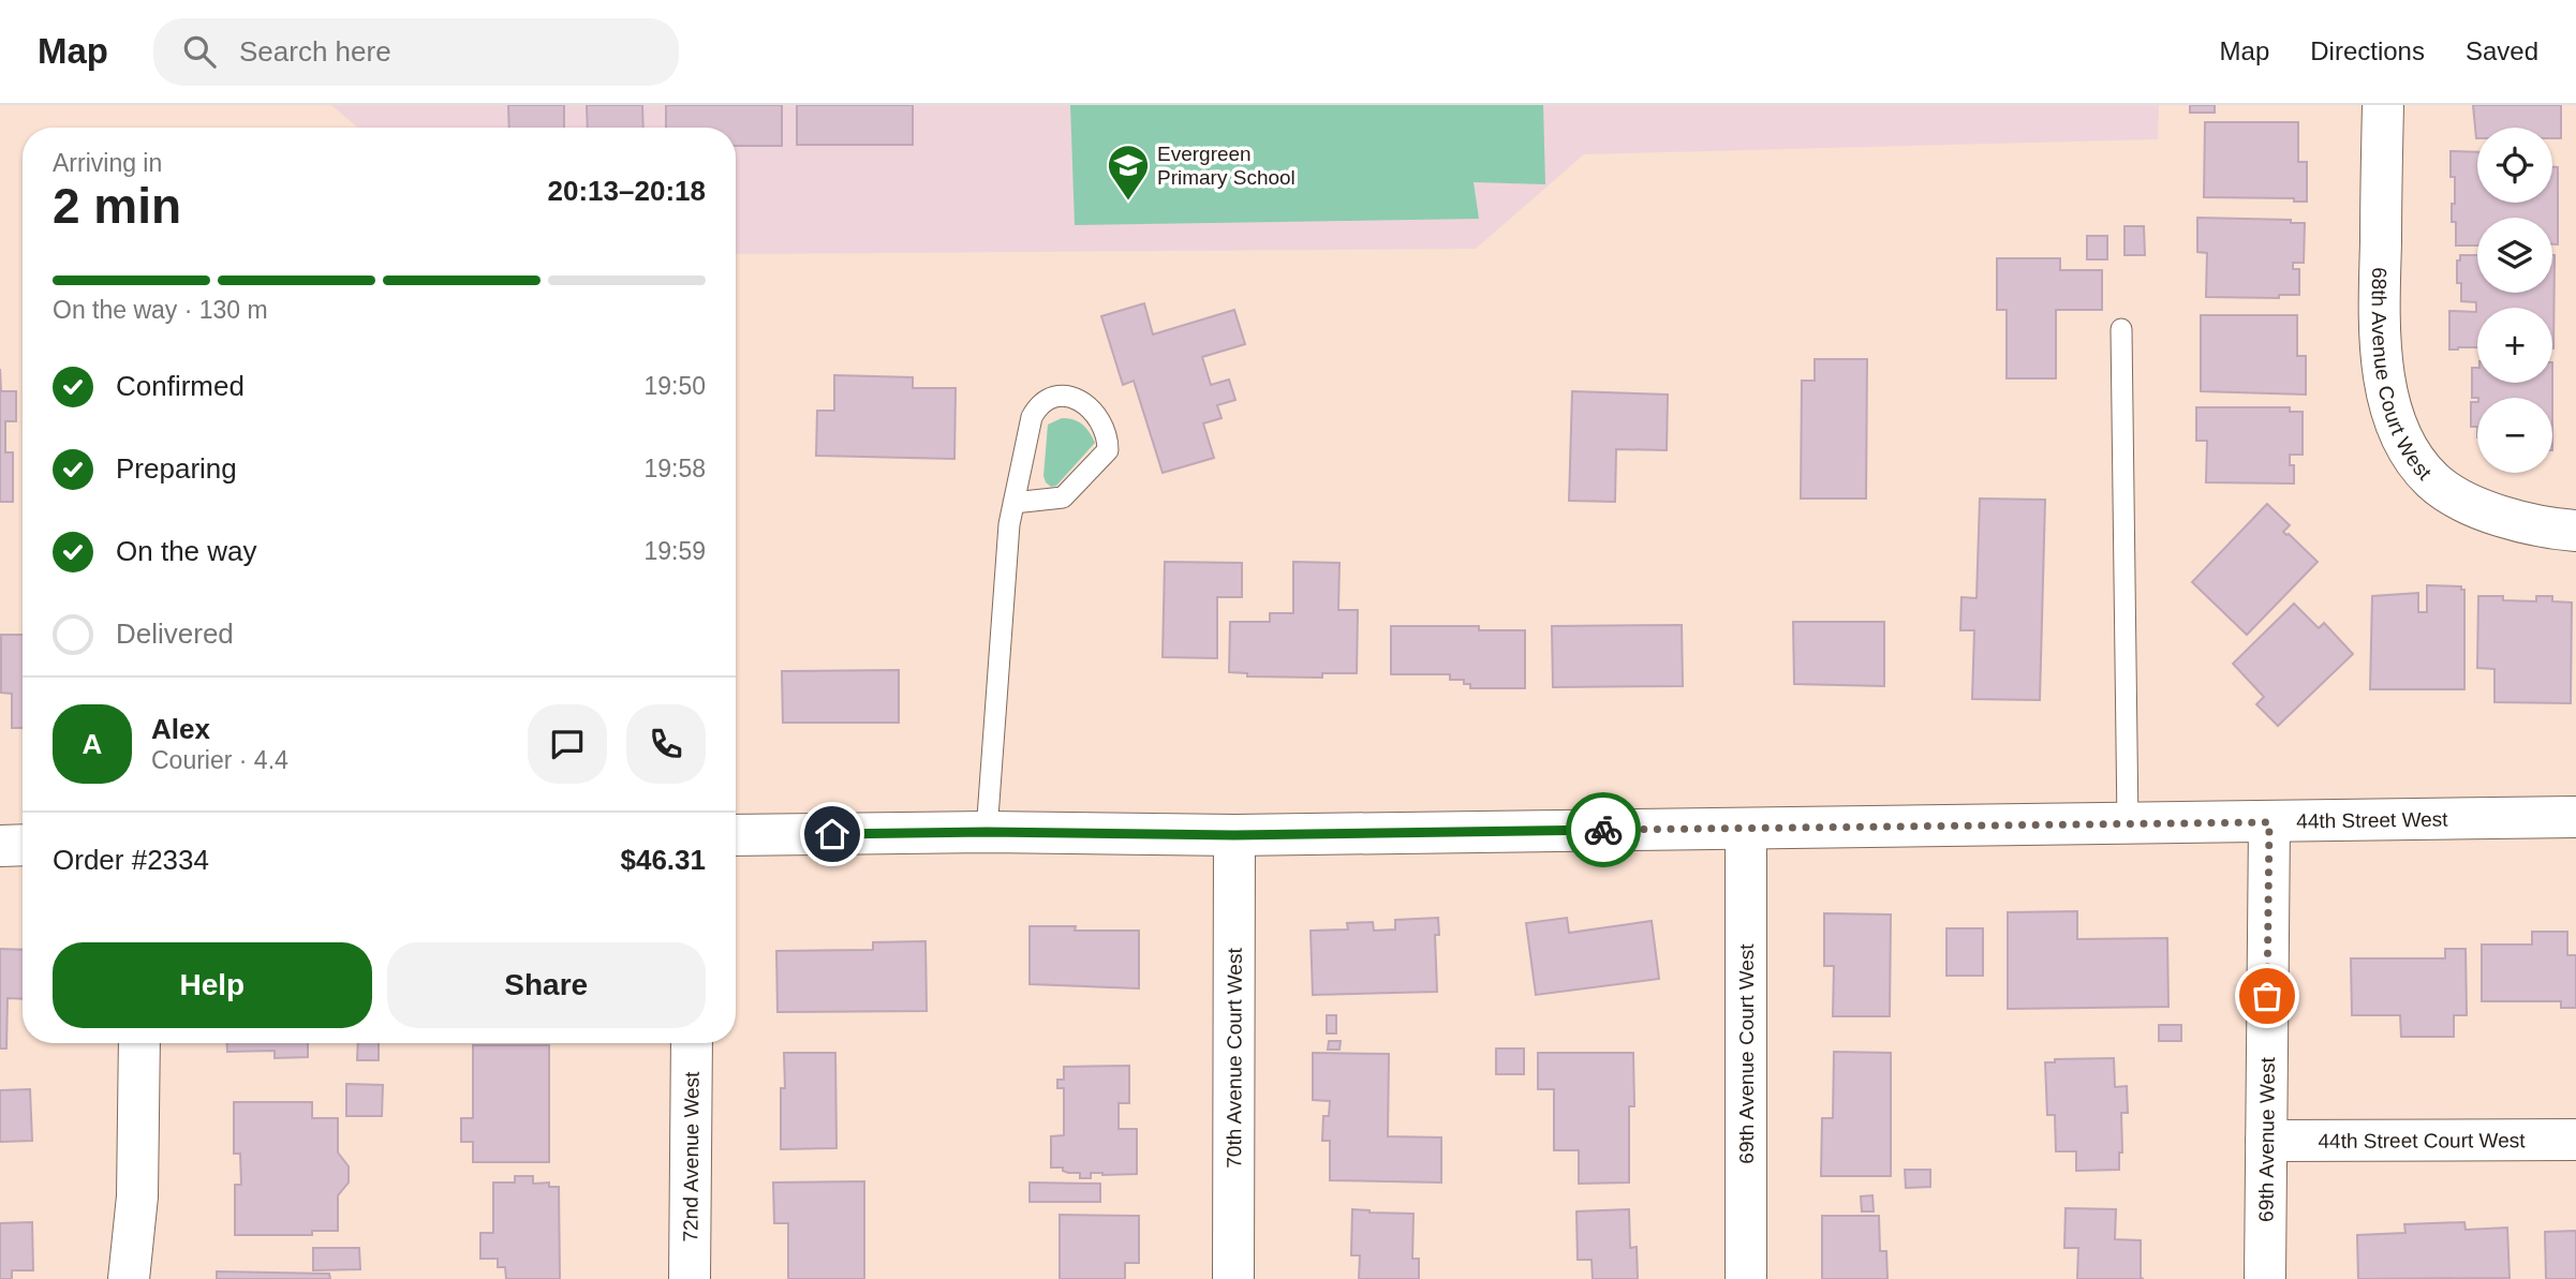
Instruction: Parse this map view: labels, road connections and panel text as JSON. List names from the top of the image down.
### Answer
{
  "streets": {
    "street": [
      "68th Avenue Court West",
      "44th Street West",
      "69th Avenue Court West",
      "70th Avenue Court West",
      "44th Street Court West",
      "69th Avenue West",
      "72nd Avenue West"
    ]
  },
  "crossings": [
    ["44th Street West", "69th Avenue Court West"],
    ["44th Street West", "70th Avenue Court West"],
    ["44th Street West", "69th Avenue West"],
    ["44th Street Court West", "69th Avenue West"]
  ],
  "places": {
    "school or university": ["Evergreen Primary School"]
  },
  "page": {
    "header": "Map",
    "search": "Search here",
    "nav": ["Map", "Directions", "Saved"],
    "map_buttons": ["+", "−"],
    "heading": ["2 min", "Arriving in", "20:13–20:18"],
    "panel": [
      "Alex",
      "Courier · 4.4",
      "Order #2334",
      "$46.31"
    ],
    "bar": "On the way · 130 m",
    "list": [
      ["Confirmed", "19:50"],
      ["Preparing", "19:58"],
      ["On the way", "19:59"],
      "Delivered"
    ],
    "round": "A",
    "buttons": ["Help", "Share"]
  }
}
